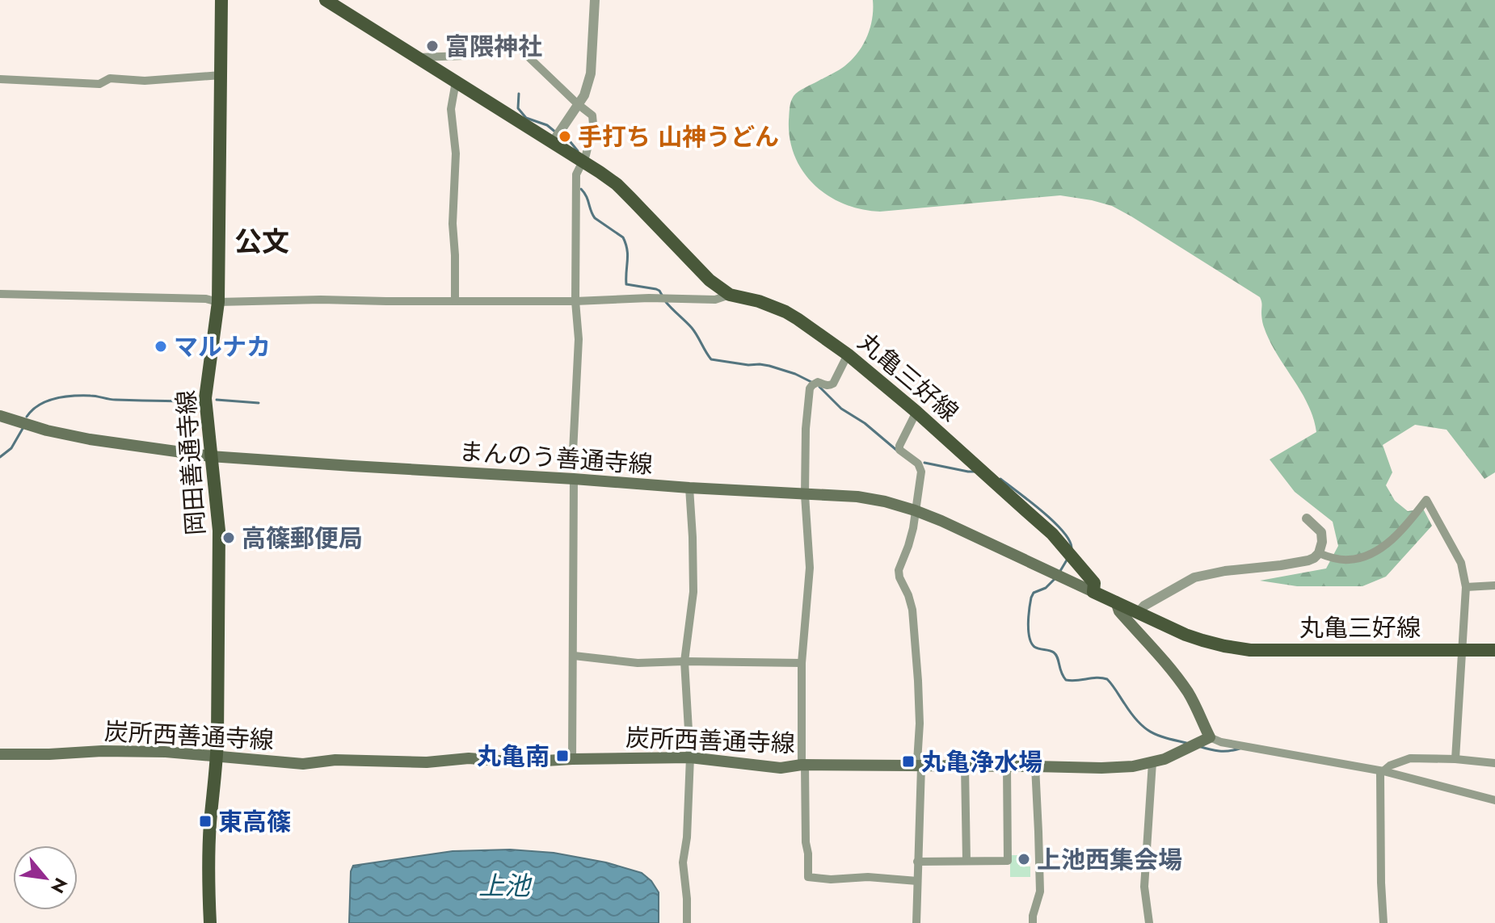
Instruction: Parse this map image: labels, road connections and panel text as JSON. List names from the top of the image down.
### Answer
{
  "streets": {
    "main road": [
      "丸亀三好線",
      "まんのう善通寺線",
      "岡田善通寺線",
      "炭所西善通寺線"
    ]
  },
  "crossings": [
    ["丸亀三好線", "まんのう善通寺線"],
    ["まんのう善通寺線", "岡田善通寺線"],
    ["岡田善通寺線", "炭所西善通寺線"]
  ],
  "districts": ["公文"],
  "water": ["上池"],
  "places": {
    "other": [
      "富隈神社",
      "手打ち 山神うどん",
      "マルナカ",
      "高篠郵便局",
      "上池西集会場"
    ],
    "transit": ["丸亀南", "丸亀浄水場", "東高篠"]
  },
  "north": "bottom right"
}
